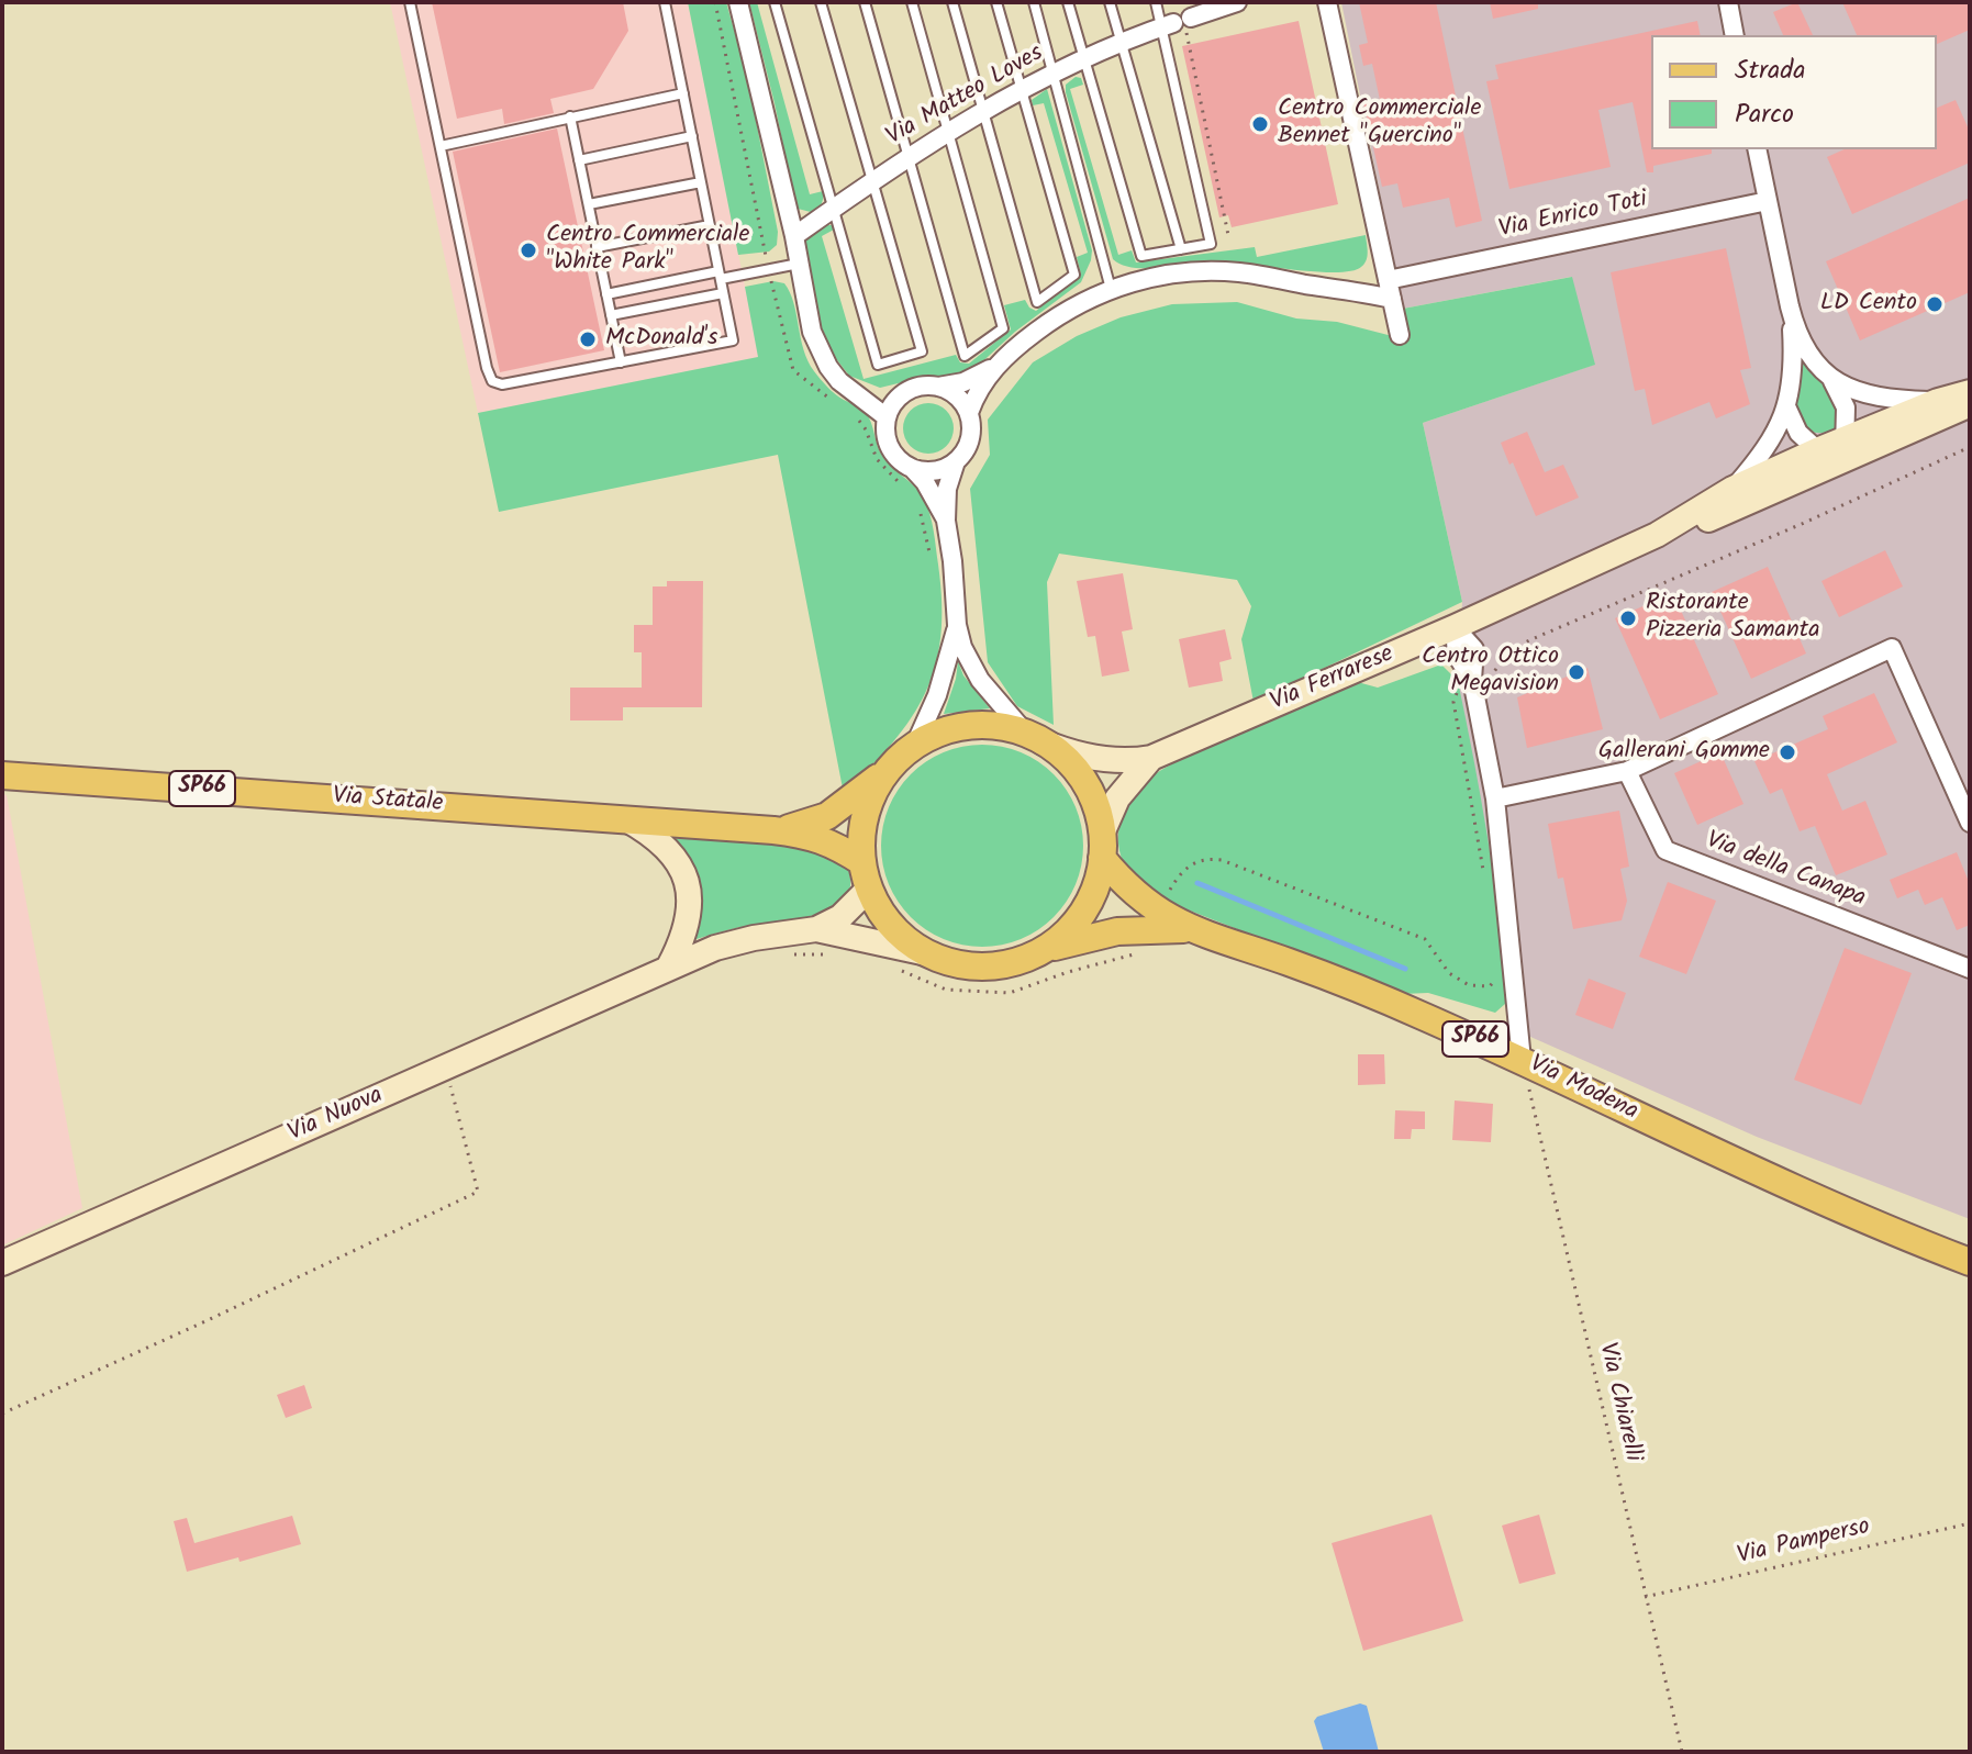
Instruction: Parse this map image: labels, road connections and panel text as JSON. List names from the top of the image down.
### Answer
{
  "streets": {
    "main road": [
      "Via Ferrarese",
      "SP66",
      "Via Statale",
      "Via Modena",
      "Via Nuova"
    ],
    "street": ["Via Matteo Loves", "Via Enrico Toti", "Via della Canapa"],
    "path": ["Via Chiarelli", "Via Pamperso"]
  },
  "crossings": [
    ["Via Ferrarese", "Via Statale"],
    ["Via Ferrarese", "Via Modena"],
    ["Via Ferrarese", "Via Nuova"],
    ["Via Statale", "Via Modena"],
    ["Via Statale", "Via Nuova"],
    ["Via Modena", "Via Nuova"],
    ["Via Modena", "Via Chiarelli"],
    ["Via Chiarelli", "Via Pamperso"]
  ],
  "places": [
    "Centro Commerciale Bennet \"Guercino\"",
    "Centro Commerciale \"White Park\"",
    "LD Cento",
    "McDonald's",
    "Ristorante Pizzeria Samanta",
    "Centro Ottico Megavision",
    "Gallerani Gomme"
  ],
  "legend": ["Strada", "Parco"]
}
